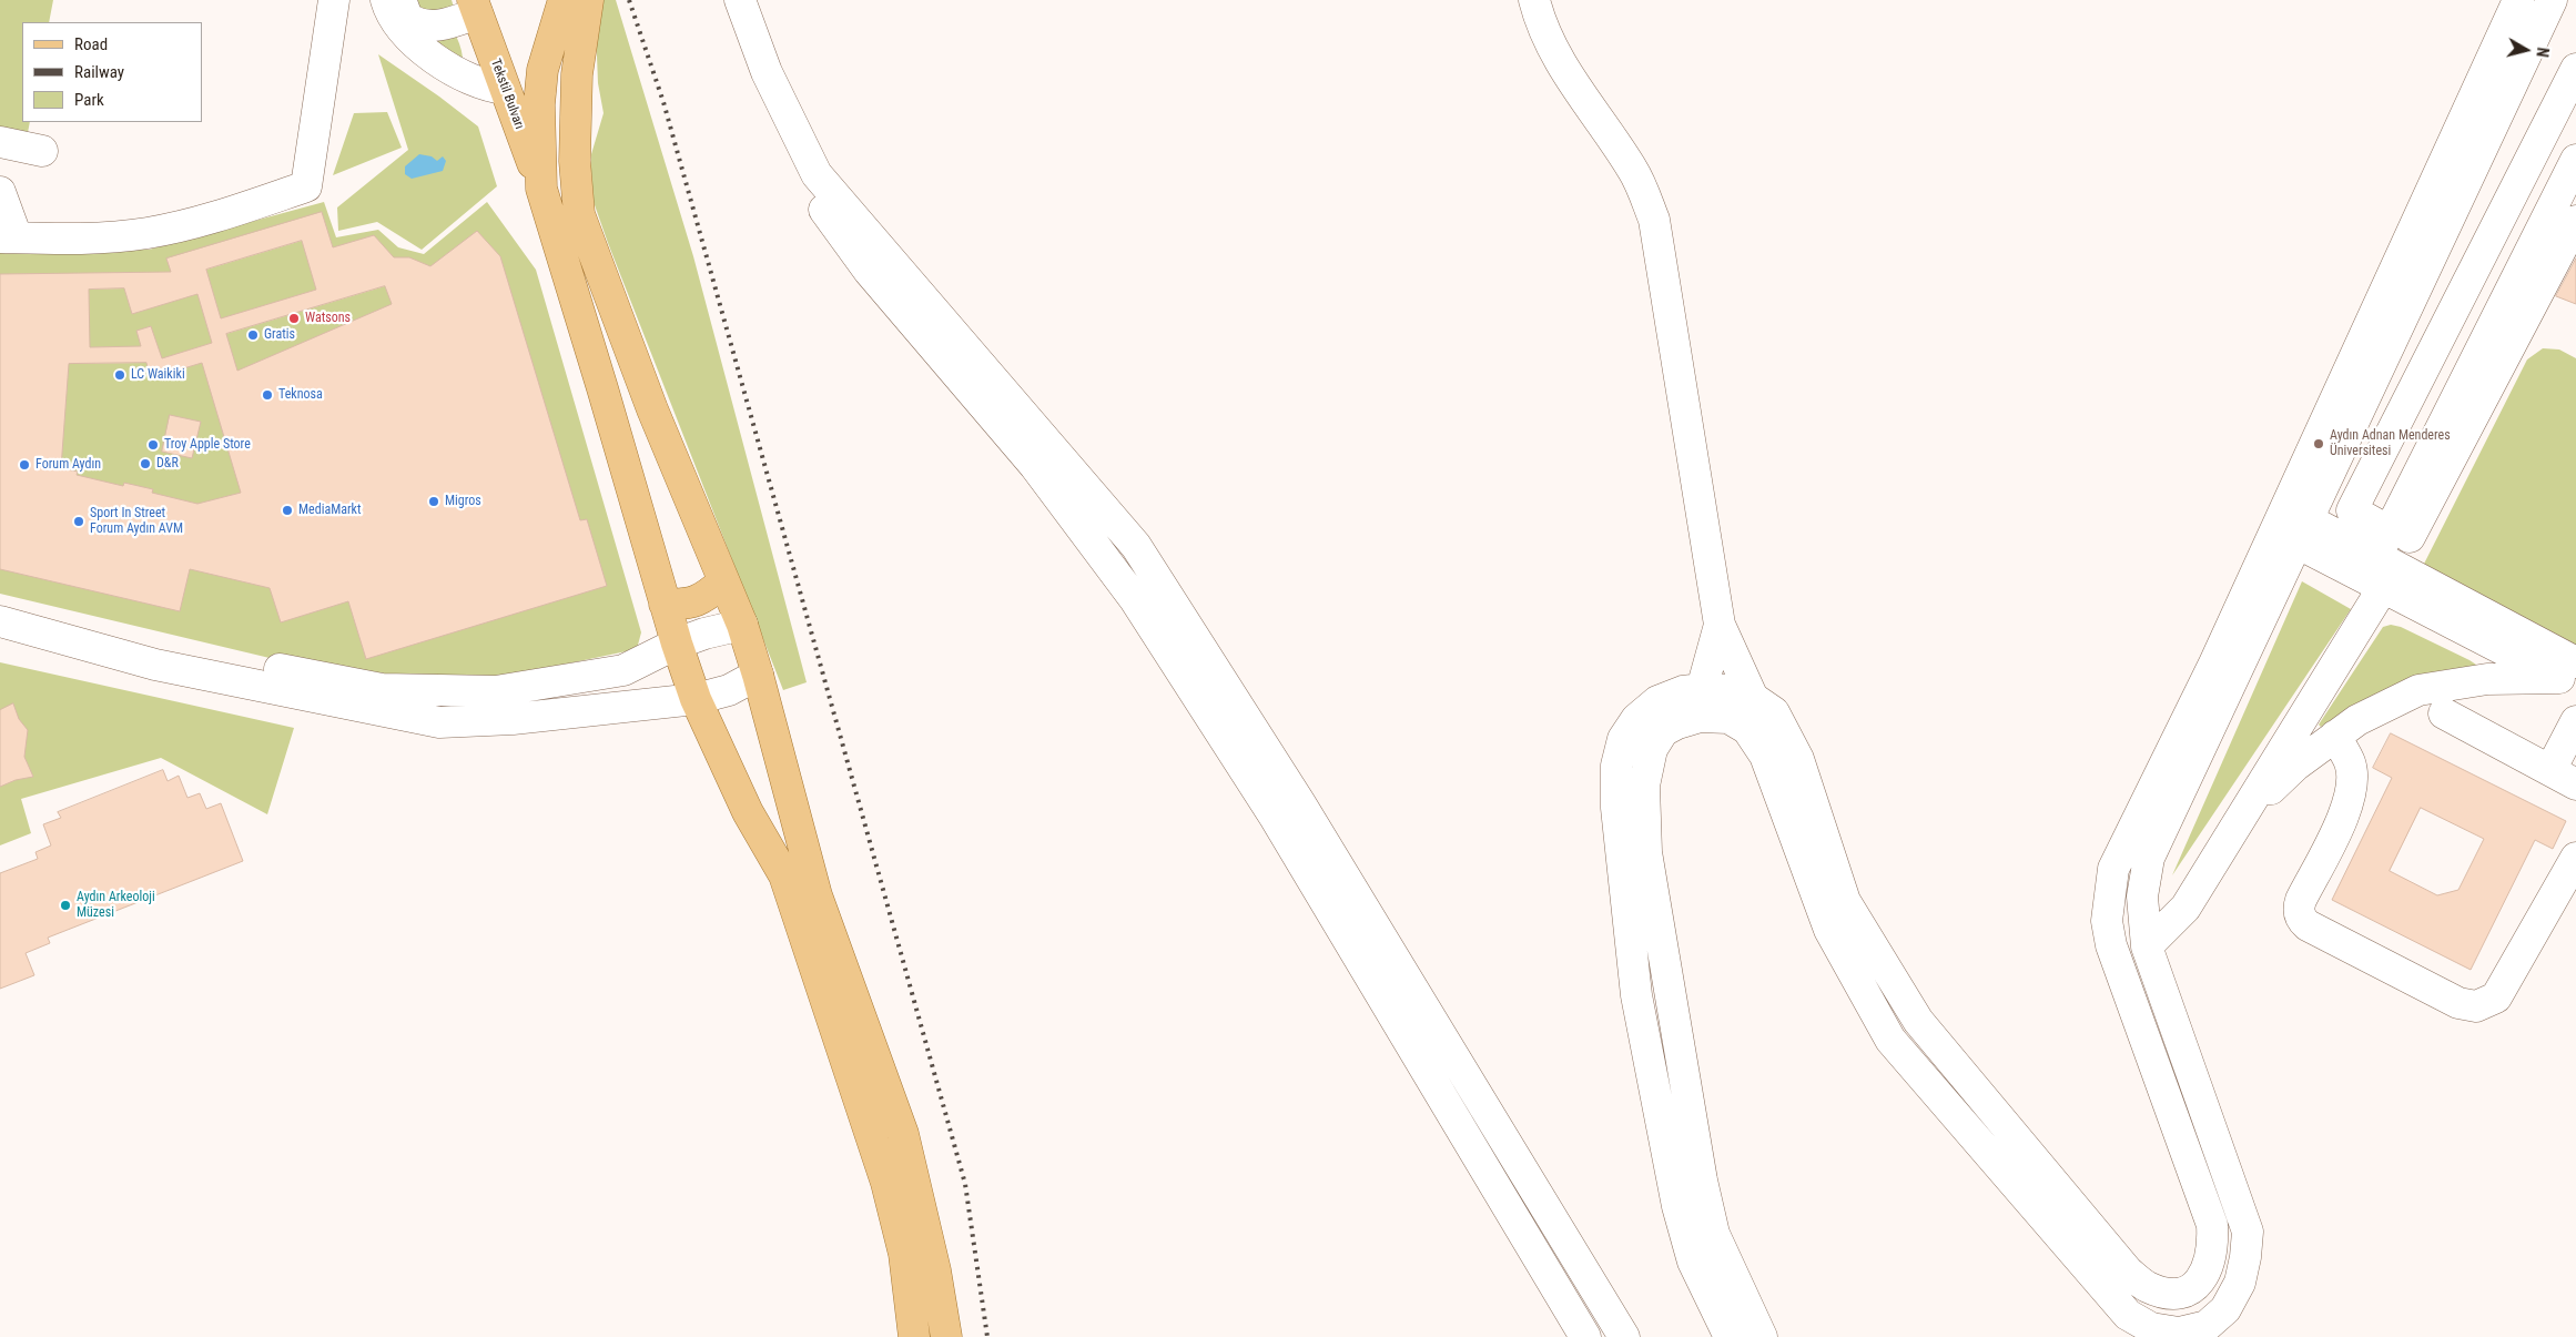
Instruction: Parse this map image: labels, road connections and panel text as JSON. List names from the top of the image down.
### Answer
{
  "streets": {
    "main road": ["Tekstil Bulvarı"]
  },
  "places": [
    "Watsons",
    "Gratis",
    "LC Waikiki",
    "Teknosa",
    "Aydın Adnan Menderes Üniversitesi",
    "Troy Apple Store",
    "D&R",
    "Forum Aydın",
    "Migros",
    "MediaMarkt",
    "Sport In Street Forum Aydın AVM",
    "Aydın Arkeoloji Müzesi"
  ],
  "legend": ["Road", "Railway", "Park"],
  "north": "right"
}
